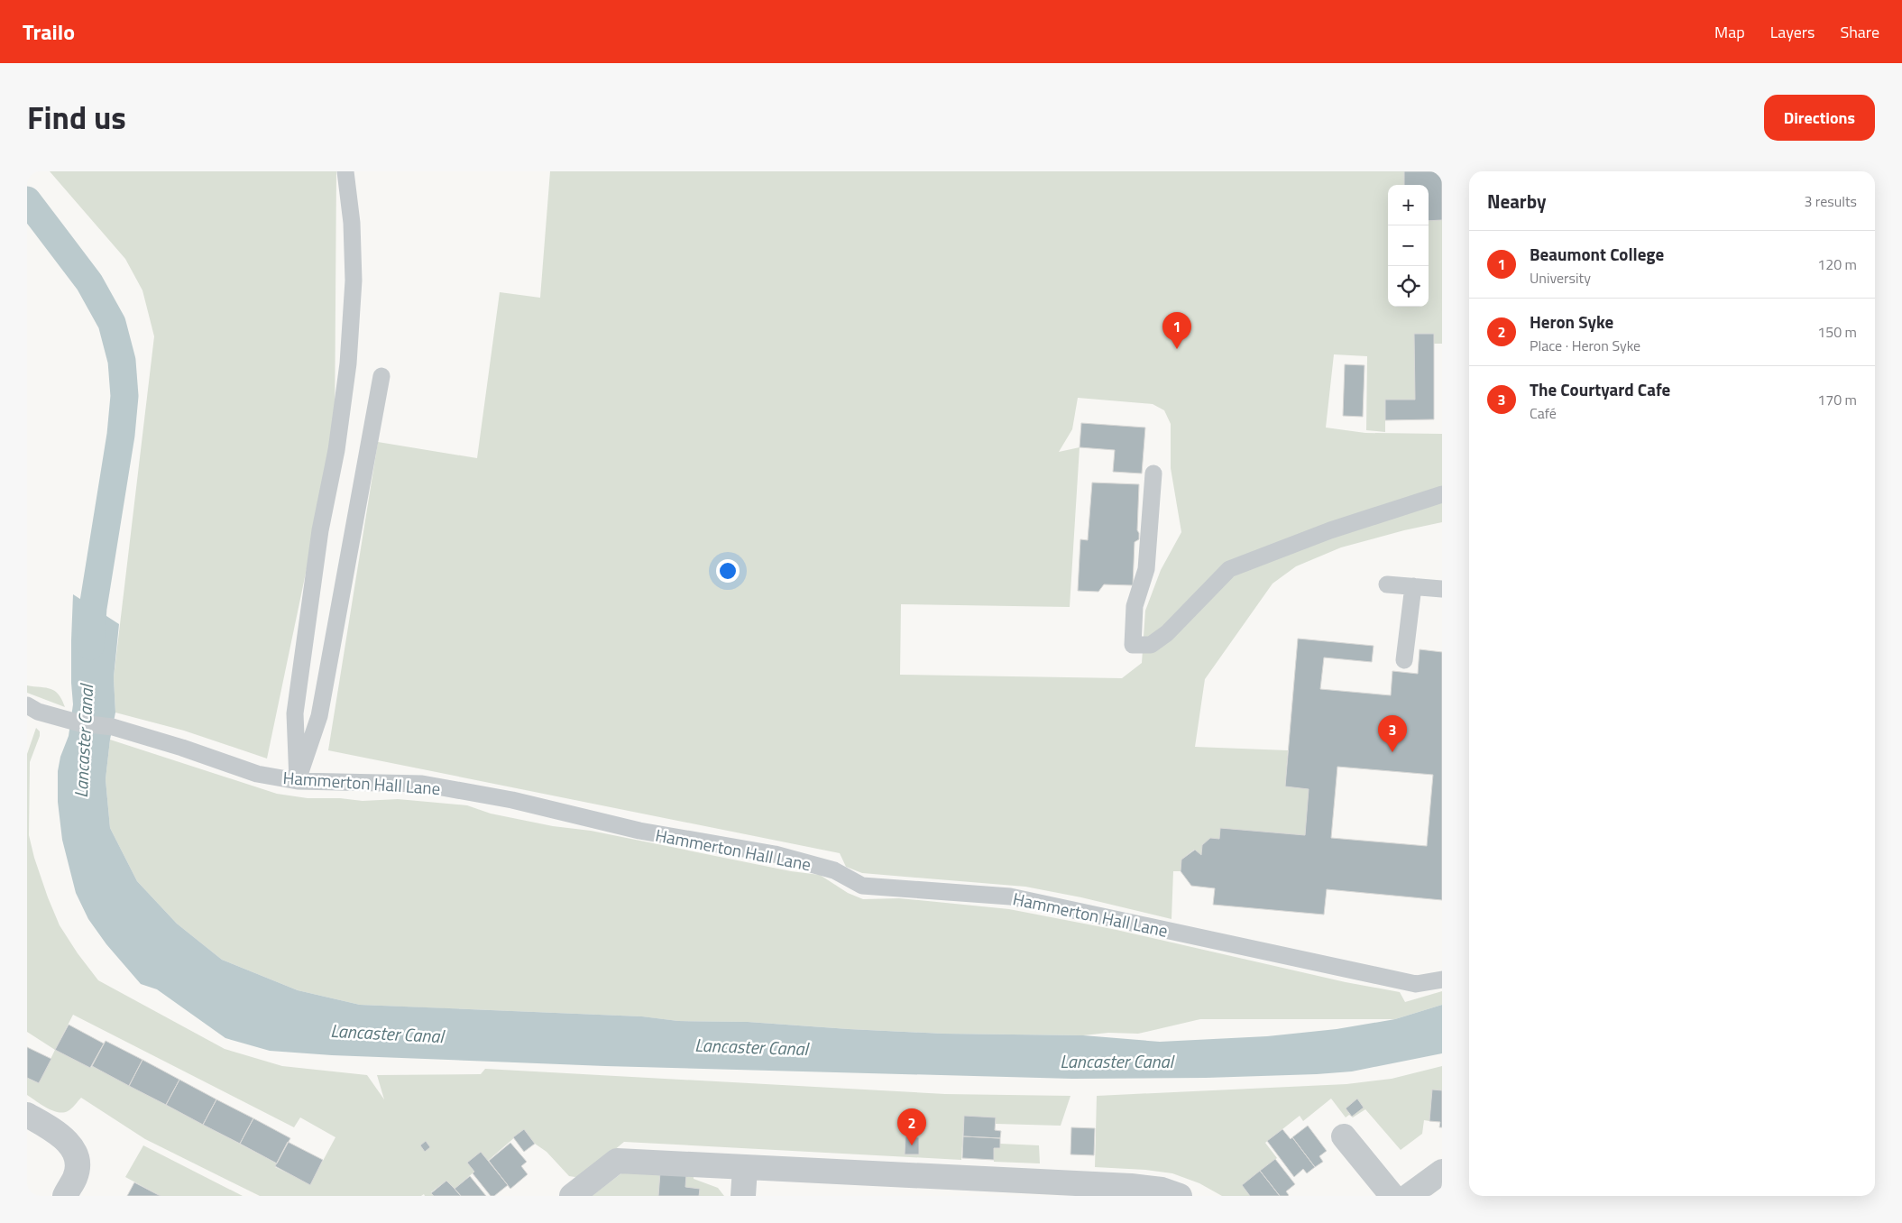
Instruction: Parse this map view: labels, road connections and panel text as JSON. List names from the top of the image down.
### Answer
{
  "streets": {
    "lane": ["Hammerton Hall Lane"]
  },
  "water": ["Lancaster Canal"],
  "page": {
    "header": "Trailo",
    "nav": ["Map", "Layers", "Share"],
    "title": "Find us",
    "buttons": "Directions",
    "heading": ["Nearby", "3 results"],
    "map_buttons": ["+", "−"],
    "list": [
      {
        "mark": "1",
        "name": "Beaumont College",
        "note": "University",
        "value": "120 m"
      },
      {
        "mark": "2",
        "name": "Heron Syke",
        "note": "Place · Heron Syke",
        "value": "150 m"
      },
      {
        "mark": "3",
        "name": "The Courtyard Cafe",
        "note": "Café",
        "value": "170 m"
      }
    ],
    "pins": ["1", "3", "2"]
  }
}
